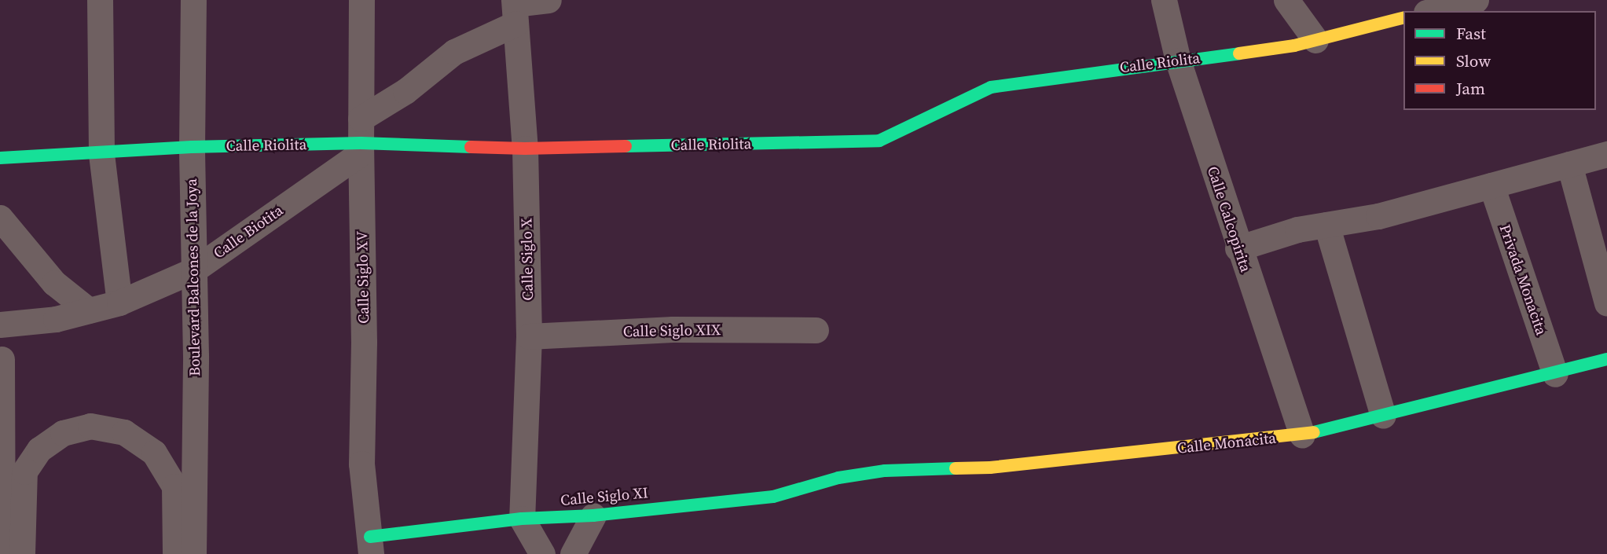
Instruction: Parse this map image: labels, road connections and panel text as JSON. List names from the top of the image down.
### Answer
{
  "streets": {
    "street": [
      "Calle Riolita",
      "Calle Calcopirita",
      "Calle Biotita",
      "Calle Siglo X",
      "Boulevard Balcones de la Joya",
      "Calle Siglo XV",
      "Privada Monacita",
      "Calle Siglo XIX",
      "Calle Monacita",
      "Calle Siglo XI"
    ]
  },
  "crossings": [
    ["Calle Riolita", "Calle Calcopirita"],
    ["Calle Riolita", "Calle Biotita"],
    ["Calle Riolita", "Calle Siglo X"],
    ["Calle Riolita", "Boulevard Balcones de la Joya"],
    ["Calle Riolita", "Calle Siglo XV"],
    ["Calle Calcopirita", "Calle Monacita"],
    ["Calle Biotita", "Calle Siglo X"],
    ["Calle Biotita", "Boulevard Balcones de la Joya"],
    ["Calle Biotita", "Calle Siglo XV"],
    ["Calle Siglo X", "Calle Siglo XIX"],
    ["Calle Siglo X", "Calle Siglo XI"],
    ["Calle Siglo XV", "Calle Siglo XI"],
    ["Privada Monacita", "Calle Monacita"],
    ["Calle Monacita", "Calle Siglo XI"]
  ],
  "legend": ["Fast", "Slow", "Jam"]
}
